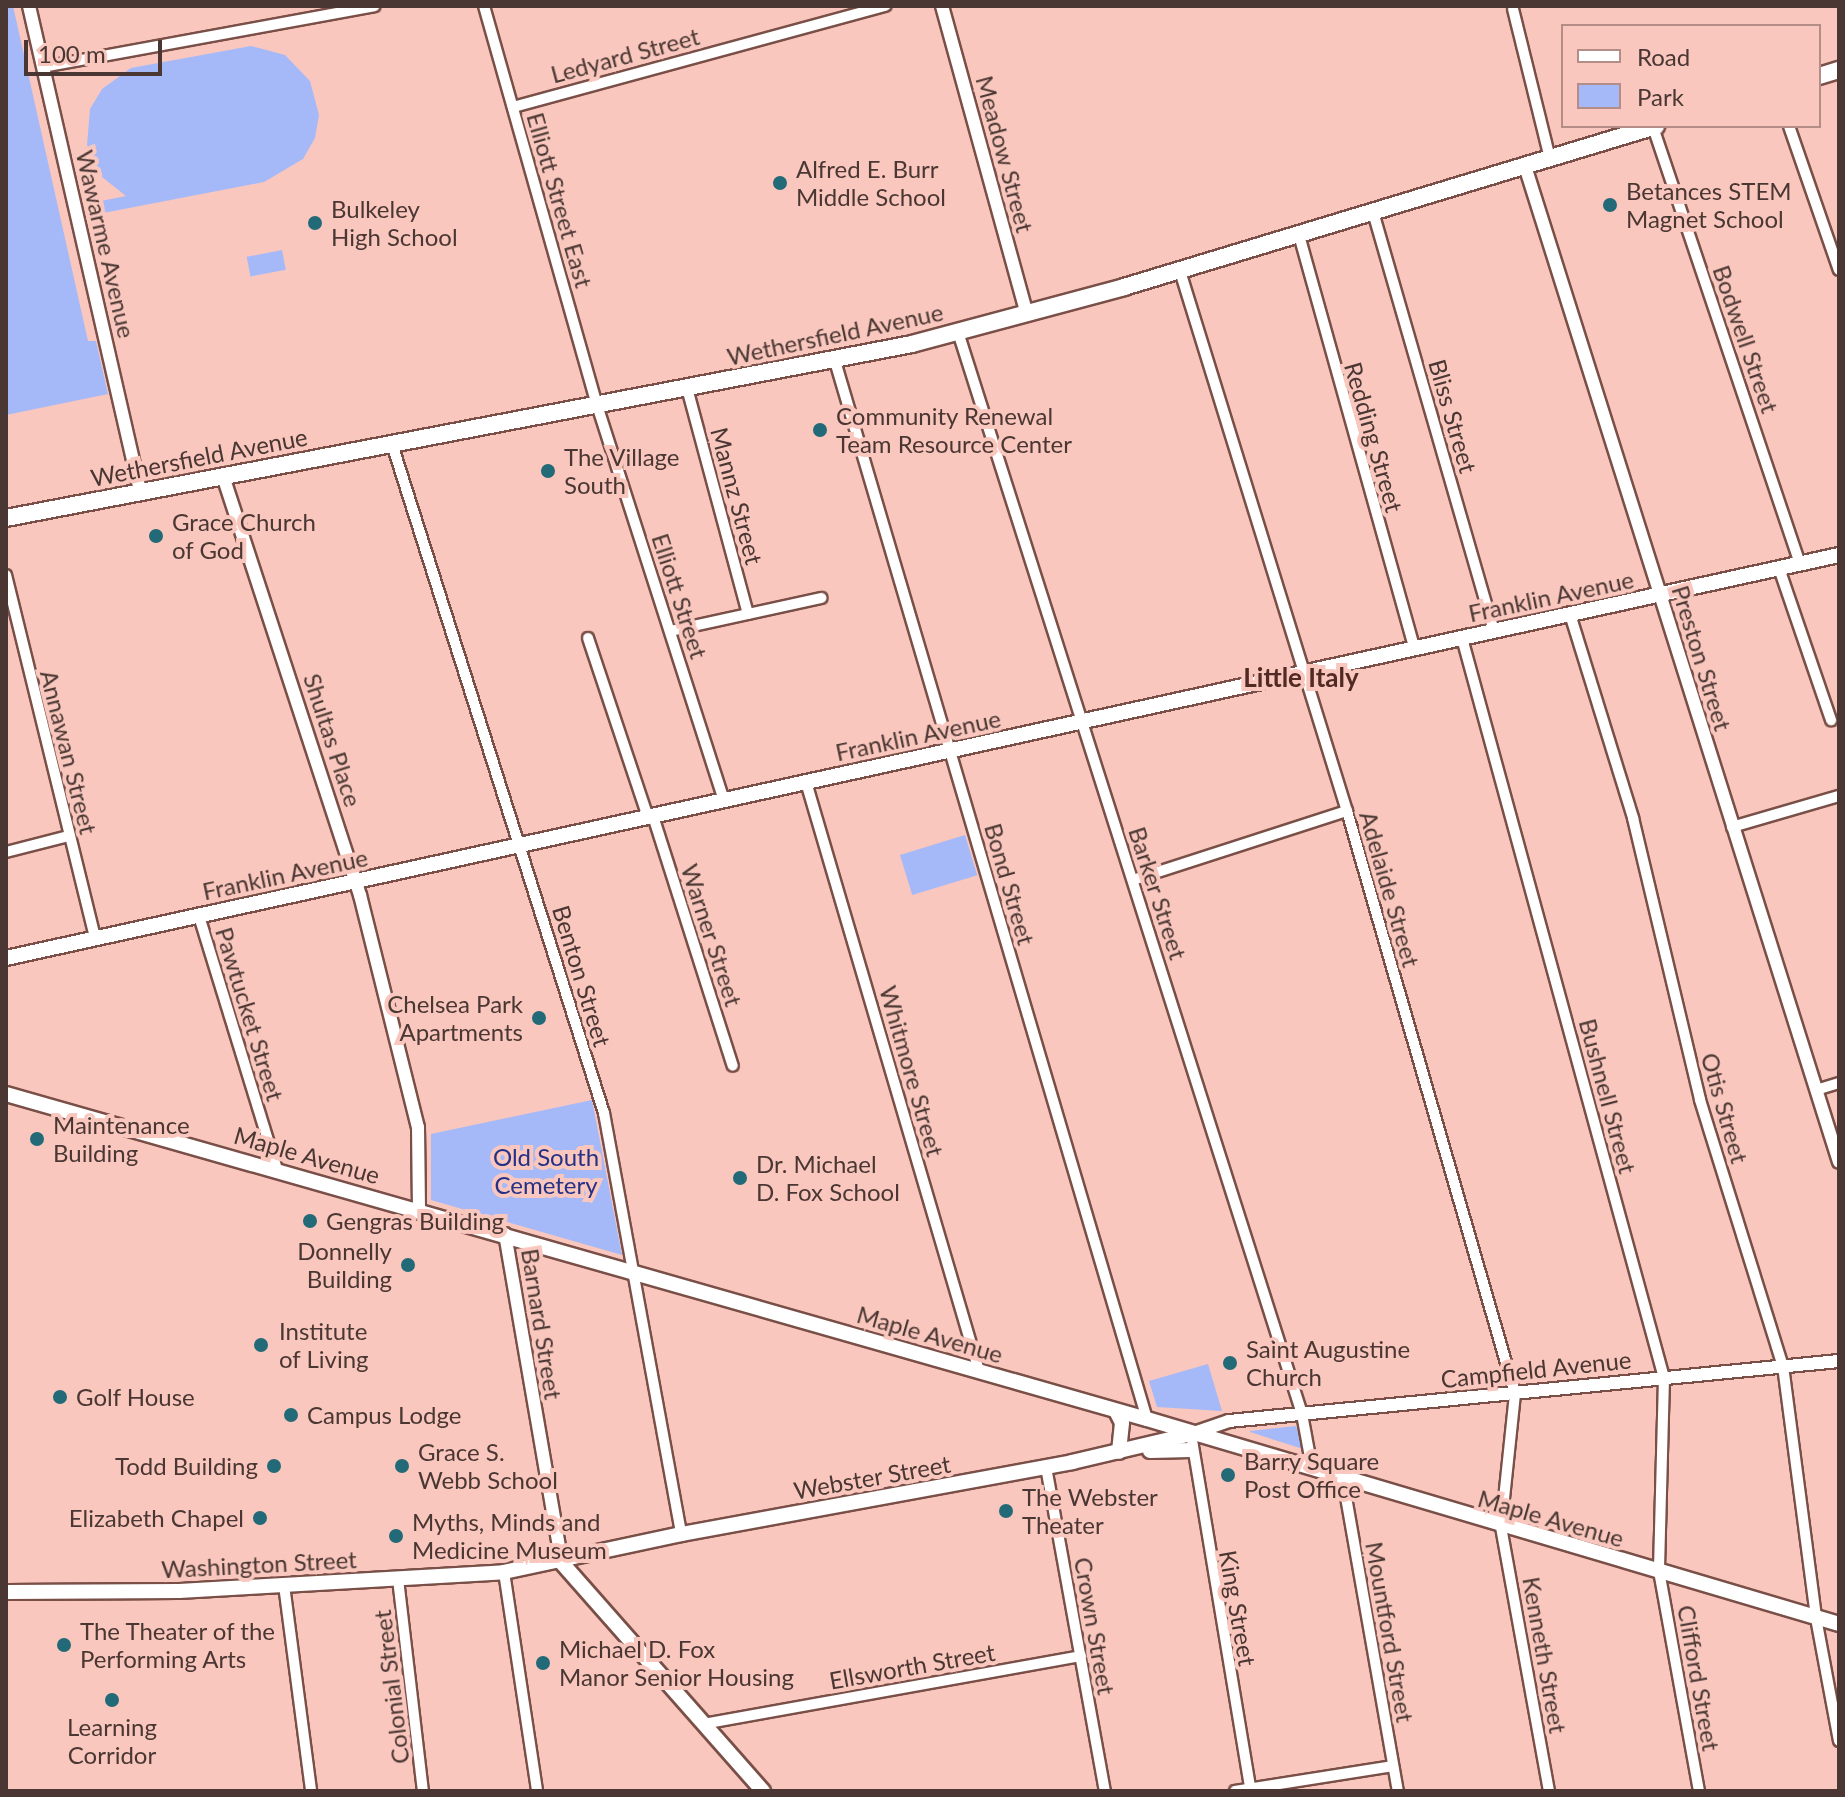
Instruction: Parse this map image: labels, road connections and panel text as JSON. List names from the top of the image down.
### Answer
{
  "streets": {
    "main road": [
      "Wethersfield Avenue",
      "Franklin Avenue",
      "Maple Avenue",
      "Webster Street",
      "Washington Street"
    ],
    "street": [
      "Ledyard Street",
      "Meadow Street",
      "Elliott Street East",
      "Wawarme Avenue",
      "Bodwell Street",
      "Bliss Street",
      "Redding Street",
      "Mannz Street",
      "Elliott Street",
      "Preston Street",
      "Shultas Place",
      "Annawan Street",
      "Bond Street",
      "Adelaide Street",
      "Barker Street",
      "Warner Street",
      "Benton Street",
      "Pawtucket Street",
      "Whitmore Street",
      "Bushnell Street",
      "Otis Street",
      "Barnard Street",
      "Campfield Avenue",
      "King Street",
      "Crown Street",
      "Mountford Street",
      "Kenneth Street",
      "Ellsworth Street",
      "Clifford Street",
      "Colonial Street"
    ]
  },
  "crossings": [
    ["Ledyard Street", "Elliott Street East"],
    ["Meadow Street", "Wethersfield Avenue"],
    ["Elliott Street East", "Wethersfield Avenue"],
    ["Elliott Street East", "Elliott Street"],
    ["Wawarme Avenue", "Wethersfield Avenue"],
    ["Wethersfield Avenue", "Bliss Street"],
    ["Wethersfield Avenue", "Redding Street"],
    ["Wethersfield Avenue", "Mannz Street"],
    ["Wethersfield Avenue", "Elliott Street"],
    ["Wethersfield Avenue", "Preston Street"],
    ["Wethersfield Avenue", "Shultas Place"],
    ["Wethersfield Avenue", "Bond Street"],
    ["Wethersfield Avenue", "Adelaide Street"],
    ["Wethersfield Avenue", "Barker Street"],
    ["Wethersfield Avenue", "Benton Street"],
    ["Bodwell Street", "Franklin Avenue"],
    ["Bliss Street", "Franklin Avenue"],
    ["Redding Street", "Franklin Avenue"],
    ["Elliott Street", "Franklin Avenue"],
    ["Franklin Avenue", "Preston Street"],
    ["Franklin Avenue", "Shultas Place"],
    ["Franklin Avenue", "Annawan Street"],
    ["Franklin Avenue", "Bond Street"],
    ["Franklin Avenue", "Adelaide Street"],
    ["Franklin Avenue", "Barker Street"],
    ["Franklin Avenue", "Warner Street"],
    ["Franklin Avenue", "Benton Street"],
    ["Franklin Avenue", "Pawtucket Street"],
    ["Franklin Avenue", "Whitmore Street"],
    ["Franklin Avenue", "Bushnell Street"],
    ["Franklin Avenue", "Otis Street"],
    ["Shultas Place", "Maple Avenue"],
    ["Bond Street", "Maple Avenue"],
    ["Adelaide Street", "Maple Avenue"],
    ["Adelaide Street", "Campfield Avenue"],
    ["Adelaide Street", "Kenneth Street"],
    ["Barker Street", "Maple Avenue"],
    ["Barker Street", "Campfield Avenue"],
    ["Benton Street", "Maple Avenue"],
    ["Benton Street", "Webster Street"],
    ["Pawtucket Street", "Maple Avenue"],
    ["Whitmore Street", "Maple Avenue"],
    ["Bushnell Street", "Maple Avenue"],
    ["Bushnell Street", "Campfield Avenue"],
    ["Bushnell Street", "Clifford Street"],
    ["Otis Street", "Maple Avenue"],
    ["Otis Street", "Campfield Avenue"],
    ["Maple Avenue", "Barnard Street"],
    ["Maple Avenue", "Campfield Avenue"],
    ["Maple Avenue", "Webster Street"],
    ["Maple Avenue", "King Street"],
    ["Maple Avenue", "Mountford Street"],
    ["Maple Avenue", "Kenneth Street"],
    ["Maple Avenue", "Clifford Street"],
    ["Barnard Street", "Webster Street"],
    ["Barnard Street", "Washington Street"],
    ["Campfield Avenue", "Webster Street"],
    ["Campfield Avenue", "King Street"],
    ["Webster Street", "Washington Street"],
    ["Webster Street", "King Street"],
    ["Webster Street", "Crown Street"],
    ["Washington Street", "Colonial Street"],
    ["Crown Street", "Ellsworth Street"]
  ],
  "districts": ["Little Italy"],
  "parks": ["Old South Cemetery"],
  "places": [
    "Alfred E. Burr Middle School",
    "Betances STEM Magnet School",
    "Bulkeley High School",
    "Community Renewal Team Resource Center",
    "The Village South",
    "Grace Church of God",
    "Chelsea Park Apartments",
    "Maintenance Building",
    "Dr. Michael D. Fox School",
    "Gengras Building",
    "Donnelly Building",
    "Institute of Living",
    "Saint Augustine Church",
    "Golf House",
    "Campus Lodge",
    "Todd Building",
    "Grace S. Webb School",
    "Barry Square Post Office",
    "The Webster Theater",
    "Elizabeth Chapel",
    "Myths, Minds and Medicine Museum",
    "The Theater of the Performing Arts",
    "Michael D. Fox Manor Senior Housing",
    "Learning Corridor"
  ],
  "legend": ["Road", "Park"],
  "scale_bar": "100 m"
}
